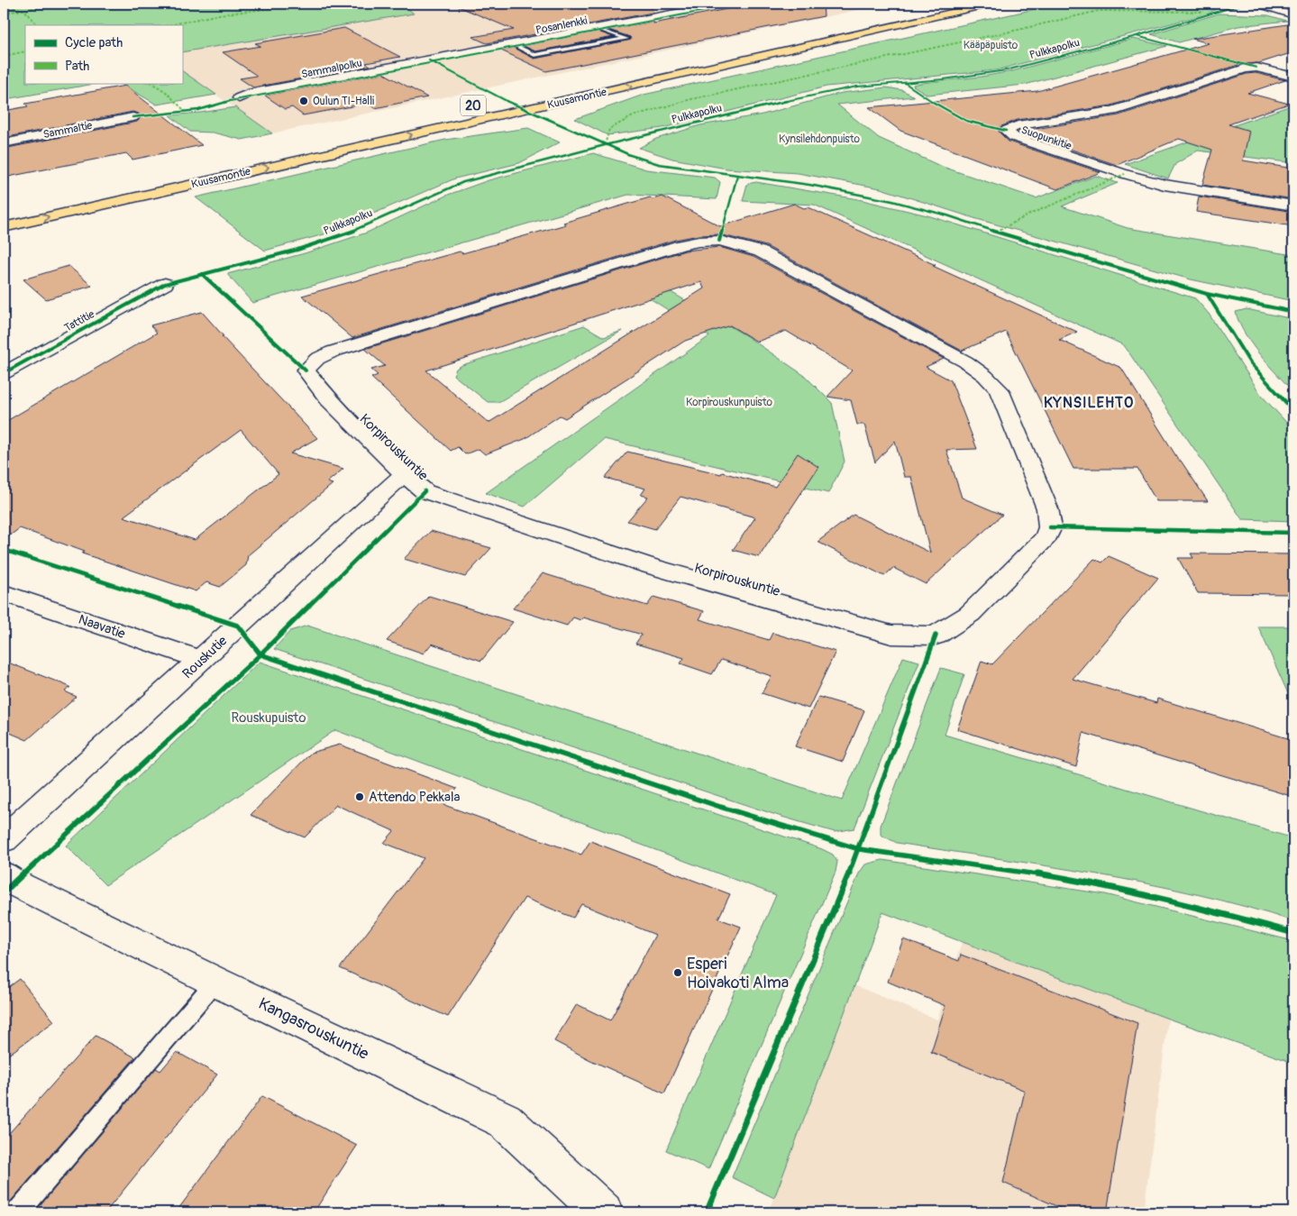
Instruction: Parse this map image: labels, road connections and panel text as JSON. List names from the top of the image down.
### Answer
{
  "streets": {
    "highway": ["Kuusamontie", "20"],
    "street": [
      "Posanlenkki",
      "Sammalpolku",
      "Sammaltie",
      "Suopunkitie",
      "Tattitie",
      "Korpirouskuntie",
      "Naavatie",
      "Rouskutie",
      "Kangasrouskuntie"
    ],
    "cycle path": ["Pulkkapolku"]
  },
  "crossings": [
    ["Posanlenkki", "Sammalpolku"],
    ["Korpirouskuntie", "Rouskutie"],
    ["Naavatie", "Rouskutie"]
  ],
  "one_way": ["Kuusamontie"],
  "districts": ["KYNSILEHTO"],
  "parks": [
    "Kääpäpuisto",
    "Kynsilehdonpuisto",
    "Korpirouskunpuisto",
    "Rouskupuisto"
  ],
  "places": ["Oulun TI-Halli", "Attendo Pekkala", "Esperi Hoivakoti Alma"],
  "legend": ["Cycle path", "Path"]
}
